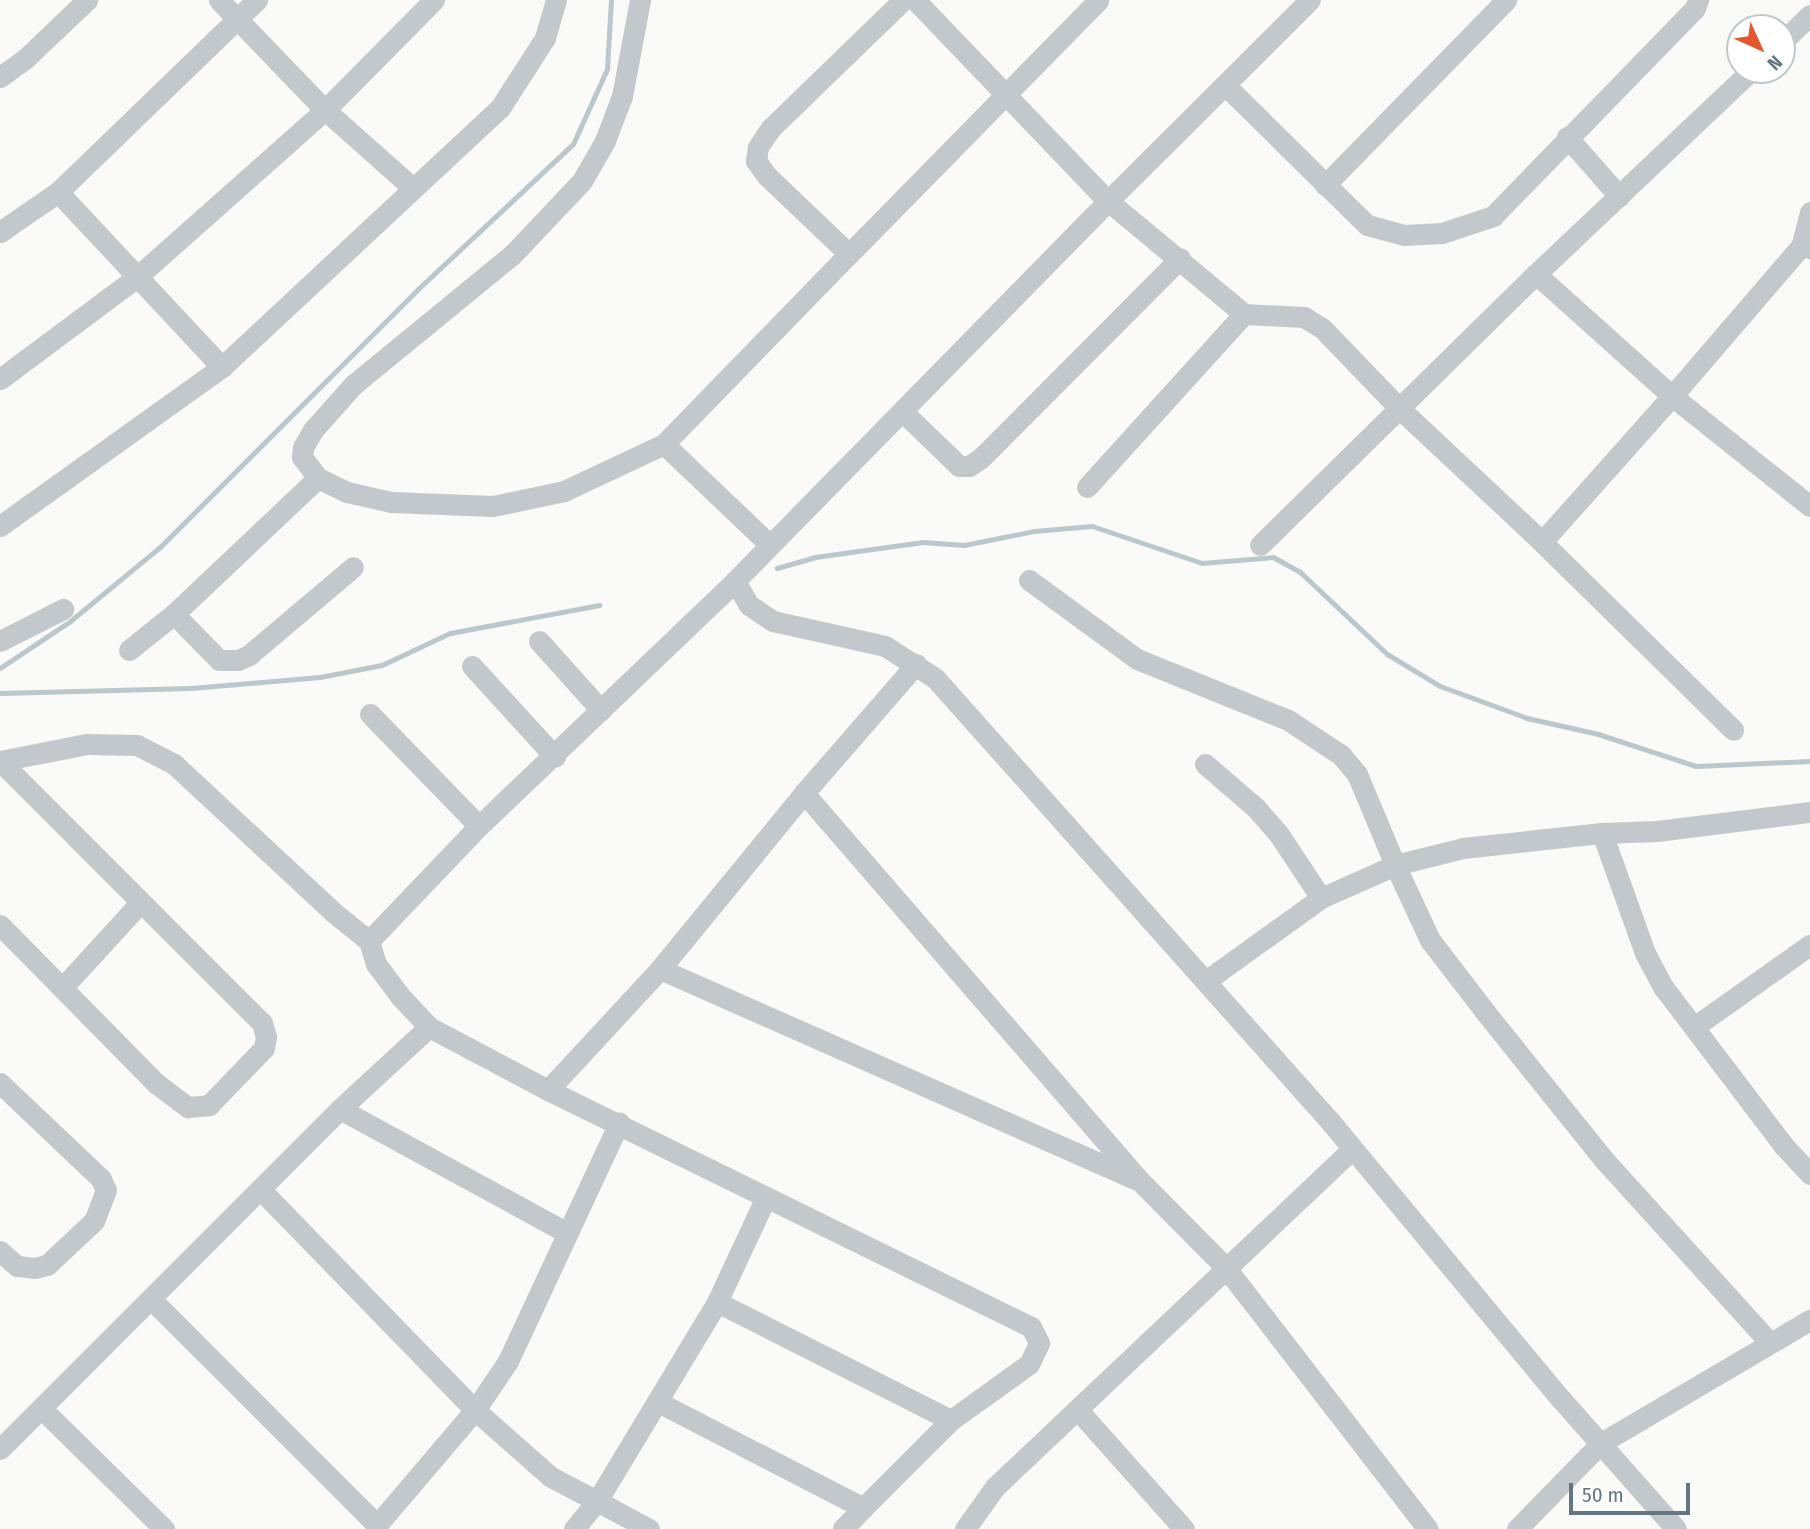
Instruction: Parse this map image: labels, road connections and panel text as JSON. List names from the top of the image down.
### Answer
{
  "scale_bar": "50 m",
  "north": "bottom right"
}
